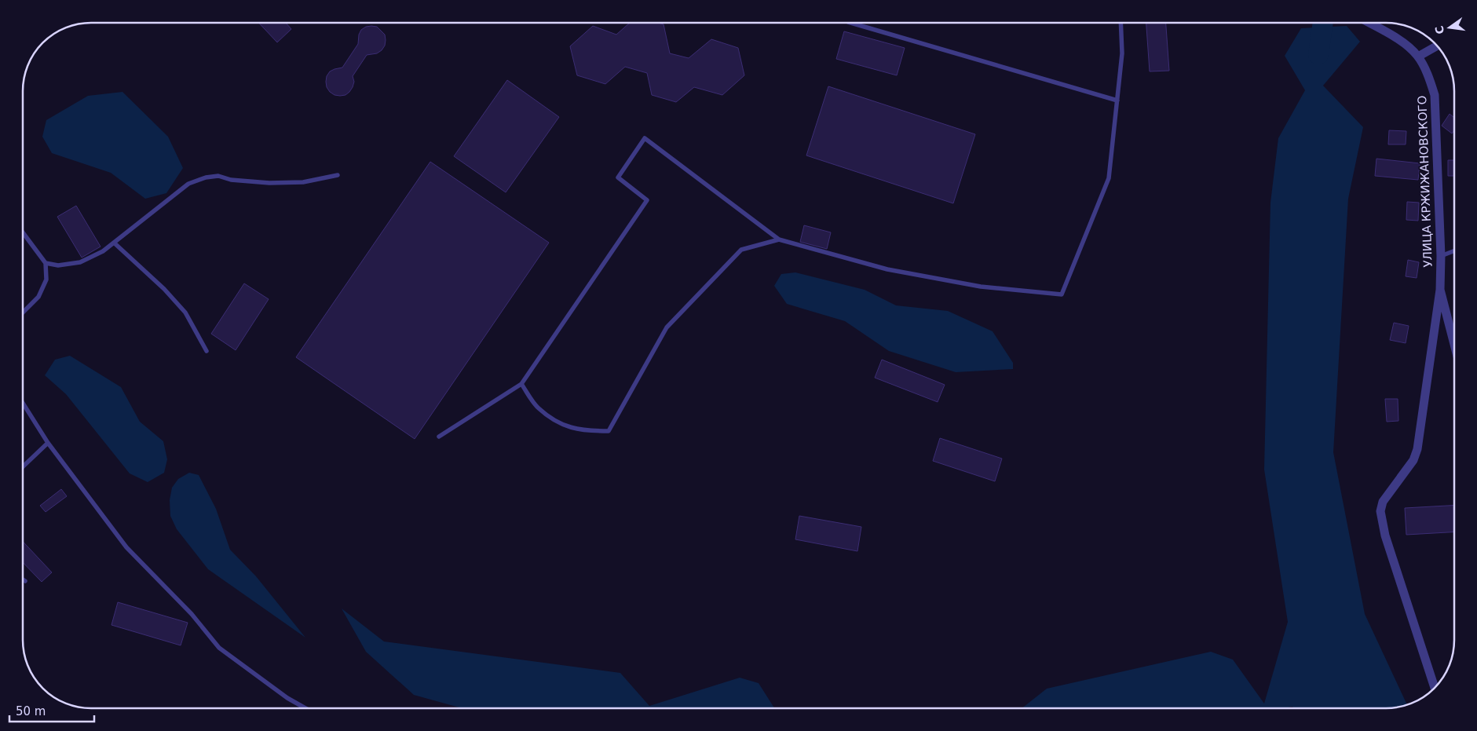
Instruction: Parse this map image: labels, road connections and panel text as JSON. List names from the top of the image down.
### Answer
{
  "streets": {
    "street": ["УЛИЦА КРЖИЖАНОВСКОГО"]
  },
  "scale_bar": "50 m",
  "north": "left"
}
